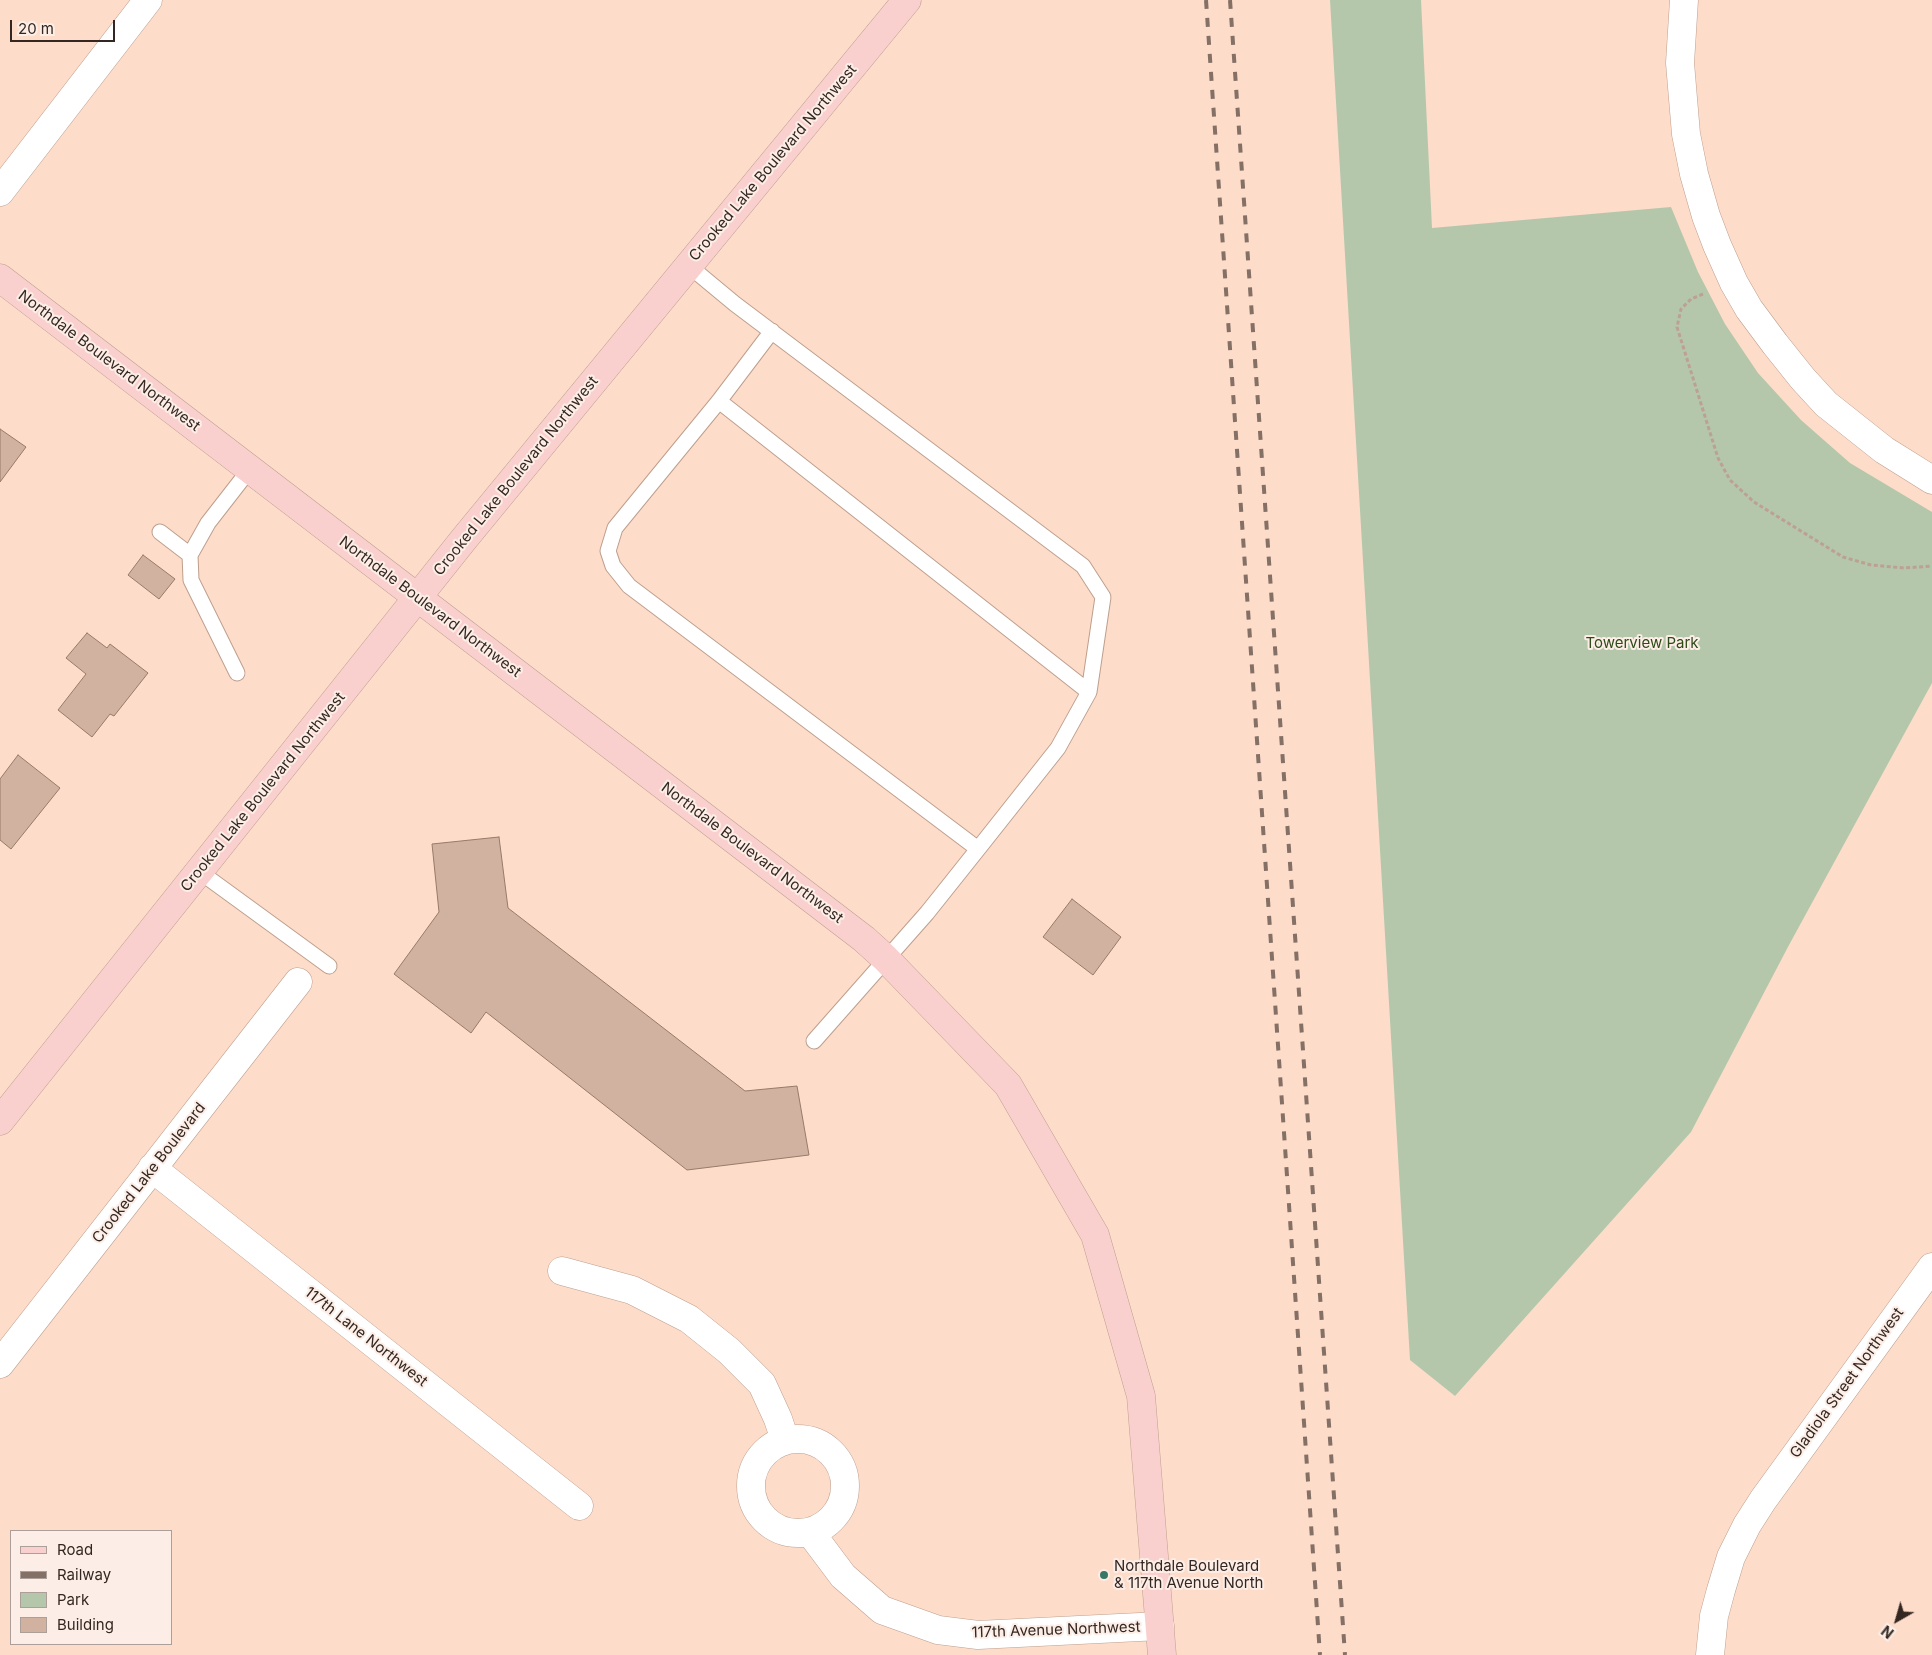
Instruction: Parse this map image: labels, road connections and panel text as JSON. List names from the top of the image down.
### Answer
{
  "streets": {
    "street": [
      "Crooked Lake Boulevard Northwest",
      "Northdale Boulevard Northwest",
      "Crooked Lake Boulevard",
      "117th Lane Northwest",
      "Gladiola Street Northwest",
      "117th Avenue Northwest"
    ]
  },
  "crossings": [
    ["Crooked Lake Boulevard Northwest", "Northdale Boulevard Northwest"],
    ["Northdale Boulevard Northwest", "117th Avenue Northwest"],
    ["Crooked Lake Boulevard", "117th Lane Northwest"]
  ],
  "parks": ["Towerview Park"],
  "places": ["Northdale Boulevard & 117th Avenue North"],
  "legend": [
    "Road",
    "Railway",
    "Park",
    "Building"
  ],
  "scale_bar": "20 m",
  "north": "bottom left"
}
